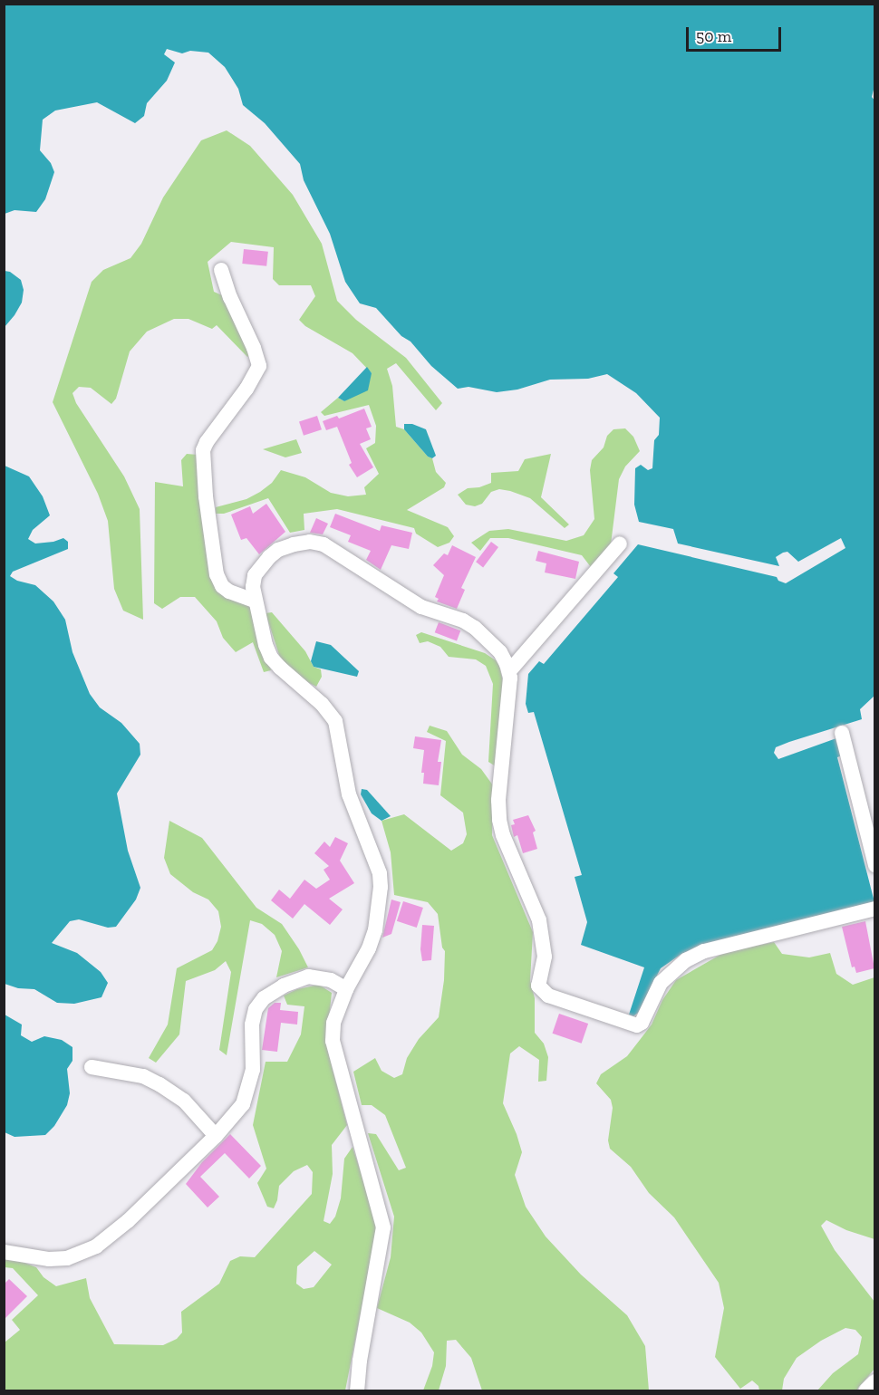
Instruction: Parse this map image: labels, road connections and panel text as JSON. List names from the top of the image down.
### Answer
{
  "scale_bar": "50 m"
}
